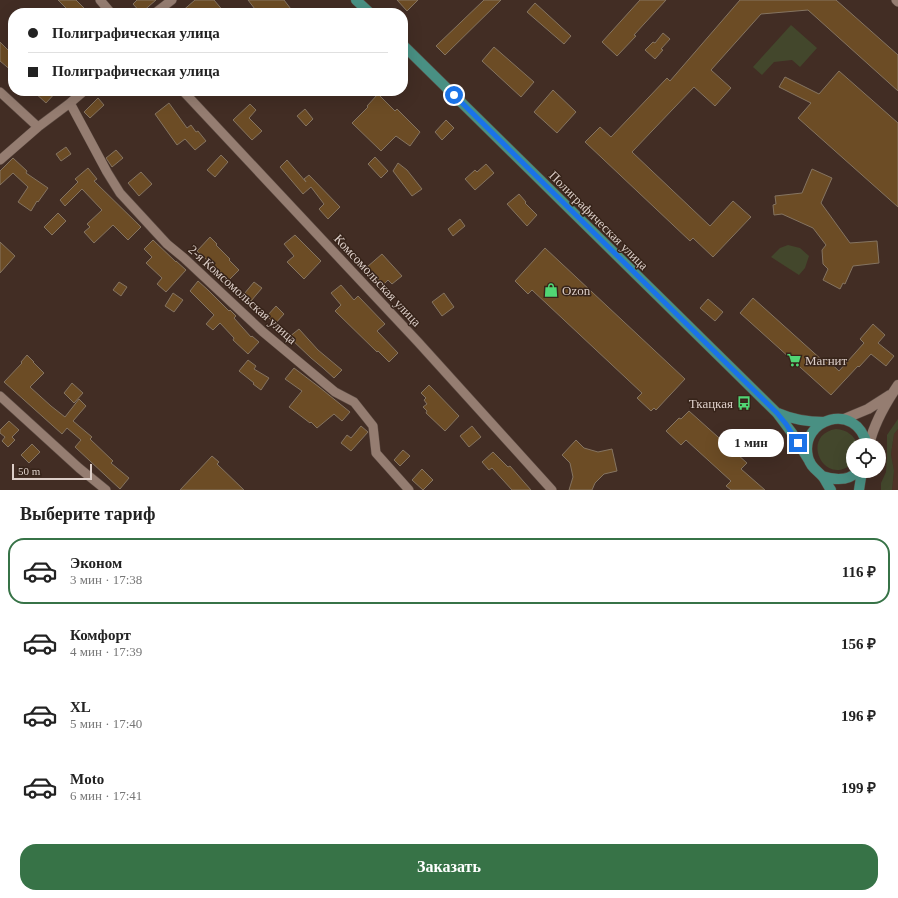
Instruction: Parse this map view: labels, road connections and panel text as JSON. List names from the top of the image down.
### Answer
{
  "streets": {
    "main road": ["Полиграфическая улица"],
    "street": ["Комсомольская улица", "2-я Комсомольская улица"]
  },
  "places": {
    "shop": ["Ozon"],
    "supermarket": ["Магнит"],
    "bus stop": ["Ткацкая"]
  },
  "scale_bar": "50 m",
  "page": {
    "banner": ["Полиграфическая улица", "Полиграфическая улица"],
    "bubble": "1 мин",
    "scale": "50 m",
    "heading": "Выберите тариф",
    "list": [
      {
        "name": "Эконом",
        "note": "3 мин · 17:38",
        "value": "116 ₽"
      },
      {
        "name": "Комфорт",
        "note": "4 мин · 17:39",
        "value": "156 ₽"
      },
      {
        "name": "XL",
        "note": "5 мин · 17:40",
        "value": "196 ₽"
      },
      {
        "name": "Moto",
        "note": "6 мин · 17:41",
        "value": "199 ₽"
      }
    ],
    "buttons": "Заказать"
  }
}
